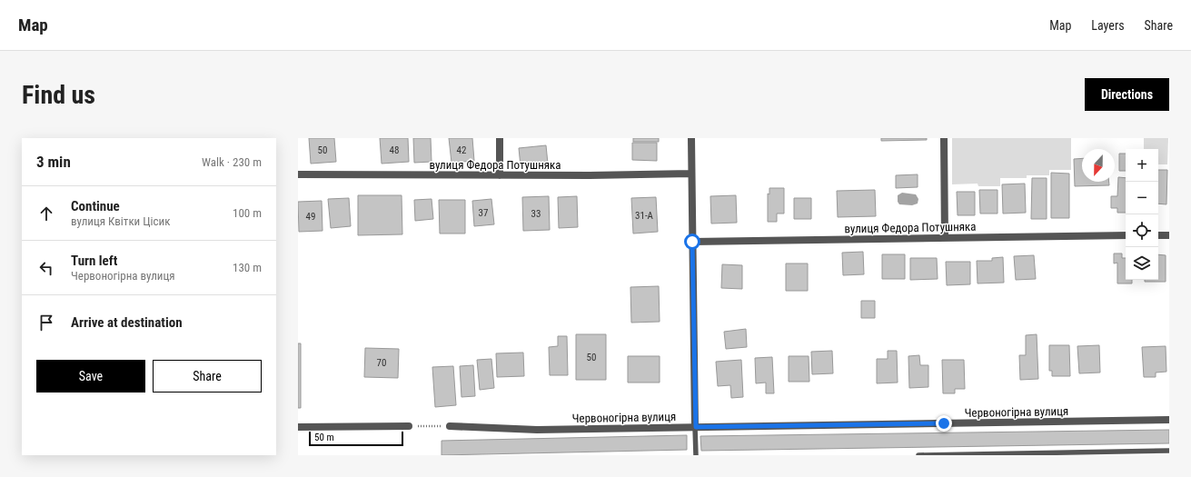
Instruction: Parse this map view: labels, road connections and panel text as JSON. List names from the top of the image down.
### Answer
{
  "streets": {
    "street": ["вулиця Федора Потушняка", "Червоногірна вулиця"]
  },
  "house_numbers": [
    "50",
    "48",
    "42",
    "37",
    "33",
    "31-А",
    "49",
    "50",
    "70"
  ],
  "scale_bar": "50 m",
  "north": "bottom",
  "page": {
    "header": "Map",
    "nav": ["Map", "Layers", "Share"],
    "buttons": [
      "Directions",
      ["Save", "Share"]
    ],
    "title": "Find us",
    "heading": ["3 min", "Walk · 230 m"],
    "map_buttons": ["+", "−"],
    "list": [
      ["Continue", "вулиця Квітки Цісик", "100 m"],
      ["Turn left", "Червоногірна вулиця", "130 m"],
      "Arrive at destination"
    ],
    "scale": "50 m"
  }
}
